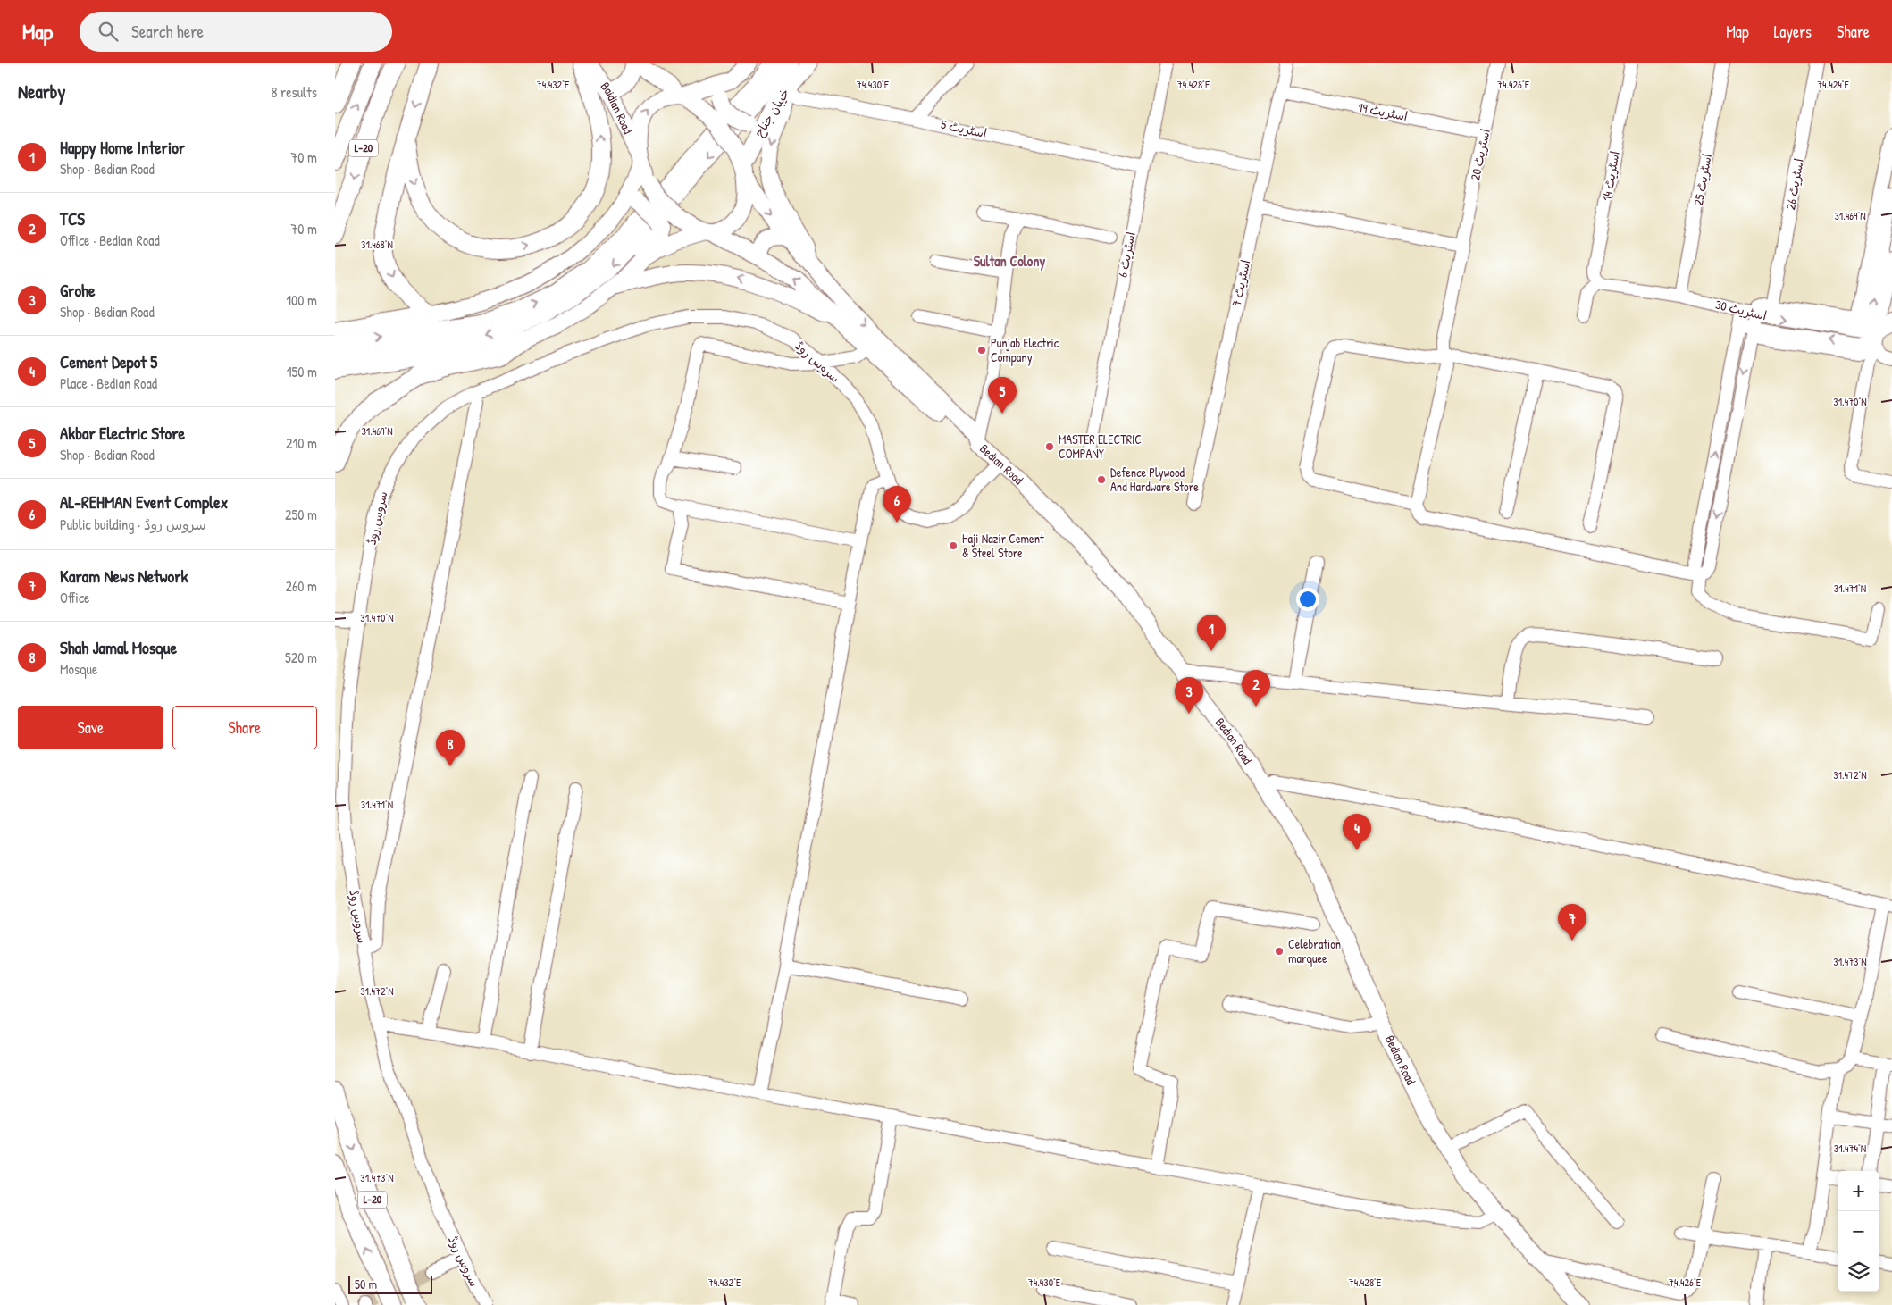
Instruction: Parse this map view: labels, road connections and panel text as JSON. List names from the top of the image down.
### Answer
{
  "streets": {
    "highway": ["L-20"],
    "main road": ["Baidian Road", "خیبان جناح", "Bedian Road"],
    "street": [
      "اسٹریٹ 19",
      "اسٹریٹ 5",
      "اسٹریٹ 20",
      "اسٹریٹ 14",
      "اسٹریٹ 25",
      "اسٹریٹ 26",
      "اسٹریٹ 6",
      "اسٹریٹ 7",
      "اسٹریٹ 30",
      "سروس روڈ"
    ]
  },
  "crossings": [
    ["Baidian Road", "خیبان جناح"],
    ["Baidian Road", "Bedian Road"],
    ["اسٹریٹ 19", "اسٹریٹ 20"],
    ["اسٹریٹ 19", "اسٹریٹ 7"],
    ["خیبان جناح", "اسٹریٹ 5"],
    ["خیبان جناح", "Bedian Road"],
    ["اسٹریٹ 5", "اسٹریٹ 6"],
    ["اسٹریٹ 14", "اسٹریٹ 30"],
    ["اسٹریٹ 25", "اسٹریٹ 30"],
    ["سروس روڈ", "Bedian Road"]
  ],
  "districts": ["Sultan Colony"],
  "places": [
    "Punjab Electric Company",
    "MASTER ELECTRIC COMPANY",
    "Defence Plywood And Hardware Store",
    "Haji Nazir Cement & Steel Store",
    "Celebration marquee"
  ],
  "scale_bar": "50 m",
  "page": {
    "header": "Map",
    "search": "Search here",
    "nav": ["Map", "Layers", "Share"],
    "heading": ["Nearby", "8 results"],
    "list": [
      {
        "mark": "1",
        "name": "Happy Home Interior",
        "note": "Shop · Bedian Road",
        "value": "70 m"
      },
      {
        "mark": "2",
        "name": "TCS",
        "note": "Office · Bedian Road",
        "value": "70 m"
      },
      {
        "mark": "3",
        "name": "Grohe",
        "note": "Shop · Bedian Road",
        "value": "100 m"
      },
      {
        "mark": "4",
        "name": "Cement Depot 5",
        "note": "Place · Bedian Road",
        "value": "150 m"
      },
      {
        "mark": "5",
        "name": "Akbar Electric Store",
        "note": "Shop · Bedian Road",
        "value": "210 m"
      },
      {
        "mark": "6",
        "name": "AL-REHMAN Event Complex",
        "note": "Public building · سروس روڈ",
        "value": "250 m"
      },
      {
        "mark": "7",
        "name": "Karam News Network",
        "note": "Office",
        "value": "260 m"
      },
      {
        "mark": "8",
        "name": "Shah Jamal Mosque",
        "note": "Mosque",
        "value": "520 m"
      }
    ],
    "pins": [
      "5",
      "6",
      "1",
      "2",
      "3",
      "8",
      "4",
      "7"
    ],
    "buttons": ["Save", "Share"],
    "map_buttons": ["+", "−"],
    "scale": "50 m"
  },
  "coordinates": [
    "74.432°E",
    "74.430°E",
    "74.428°E",
    "74.426°E",
    "74.424°E",
    "31.469°N",
    "31.468°N",
    "31.470°N",
    "31.471°N",
    "31.472°N",
    "31.473°N",
    "31.474°N"
  ]
}
